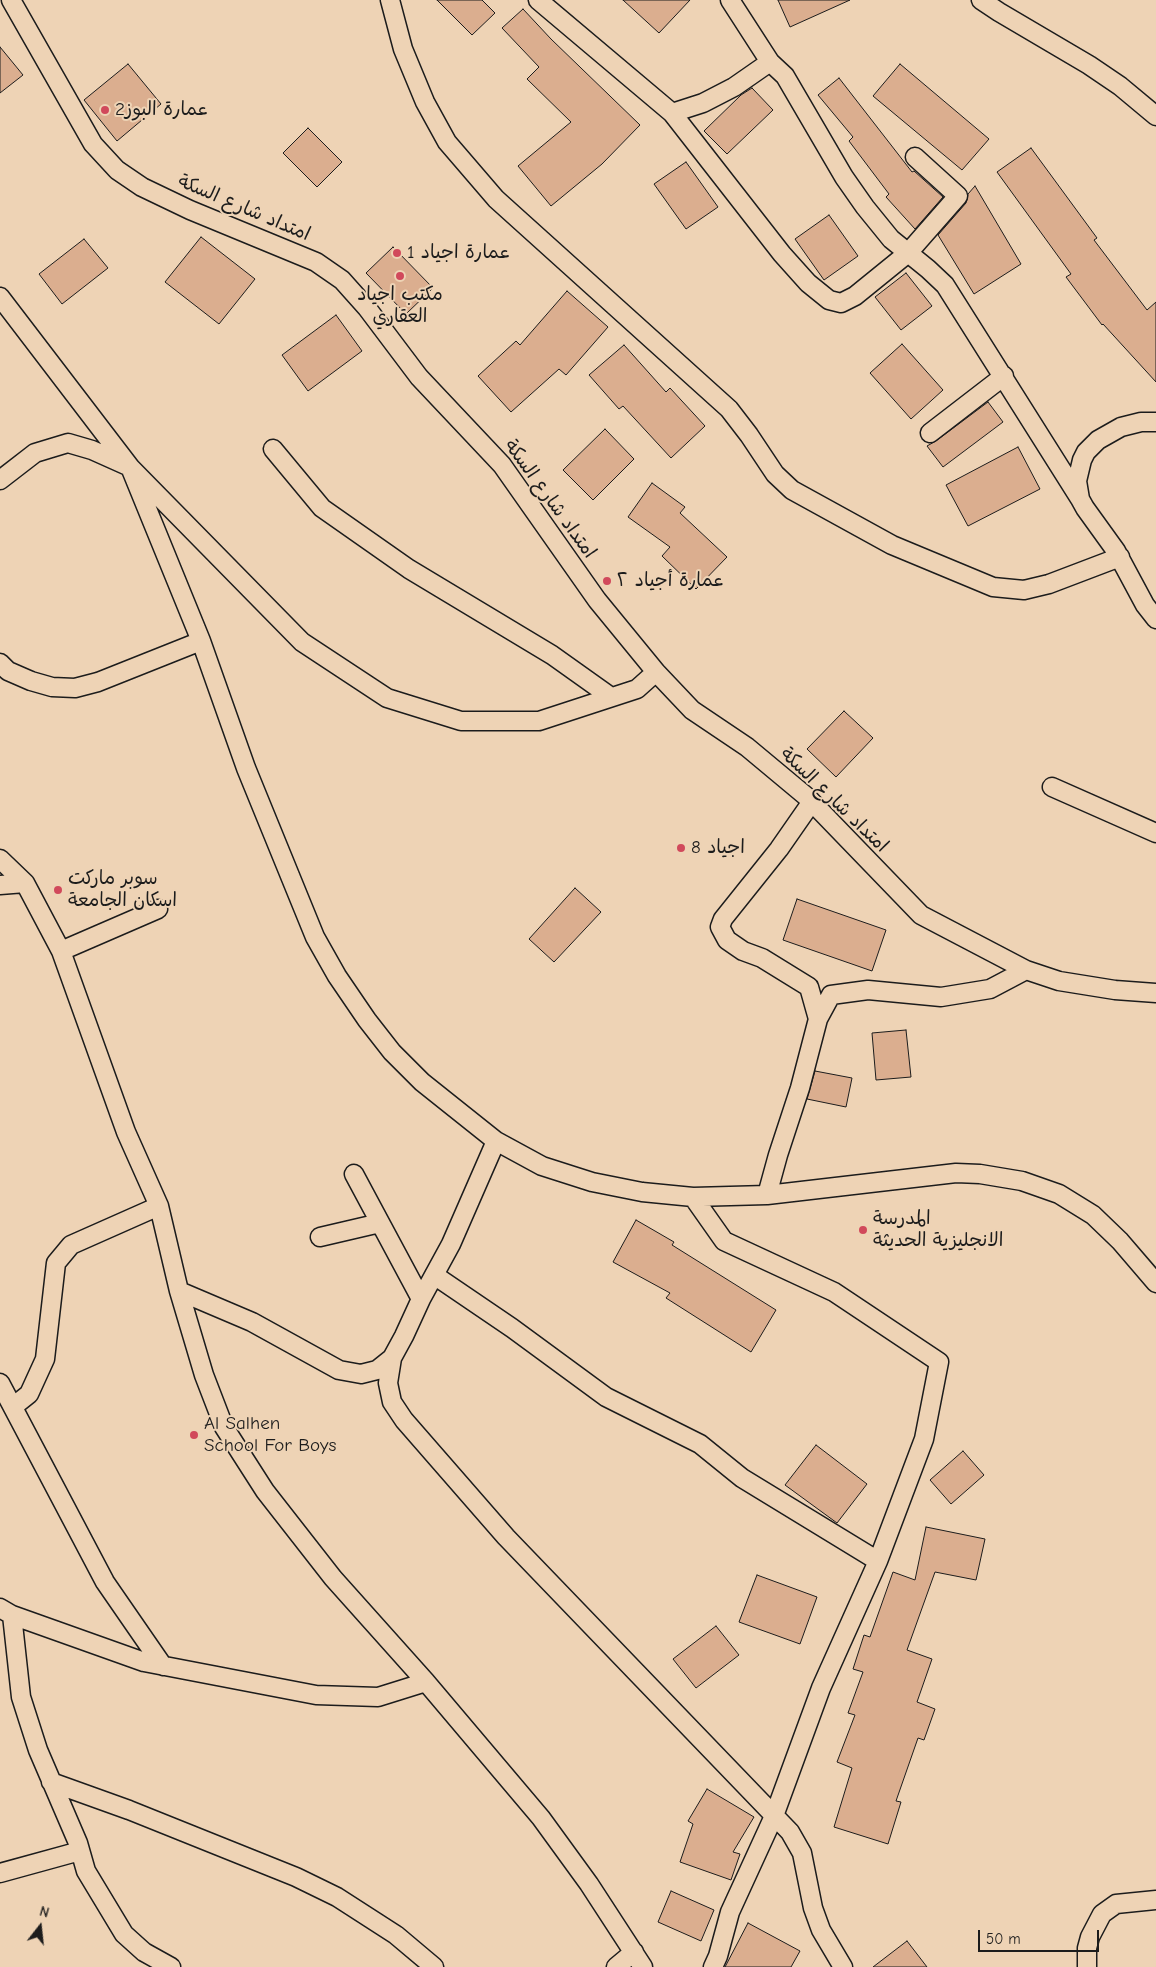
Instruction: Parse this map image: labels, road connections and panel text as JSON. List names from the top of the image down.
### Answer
{
  "streets": {
    "street": ["امتداد شارع السكة"]
  },
  "places": [
    "عمارة البوز2",
    "عمارة اجياد 1",
    "مكتب اجياد العقاري",
    "عمارة أجياد ٢",
    "اجياد 8",
    "سوبر ماركت اسكان الجامعة",
    "المدرسة الانجليزية الحديثة",
    "Al Salhen School For Boys"
  ],
  "scale_bar": "50 m",
  "north": "top"
}
